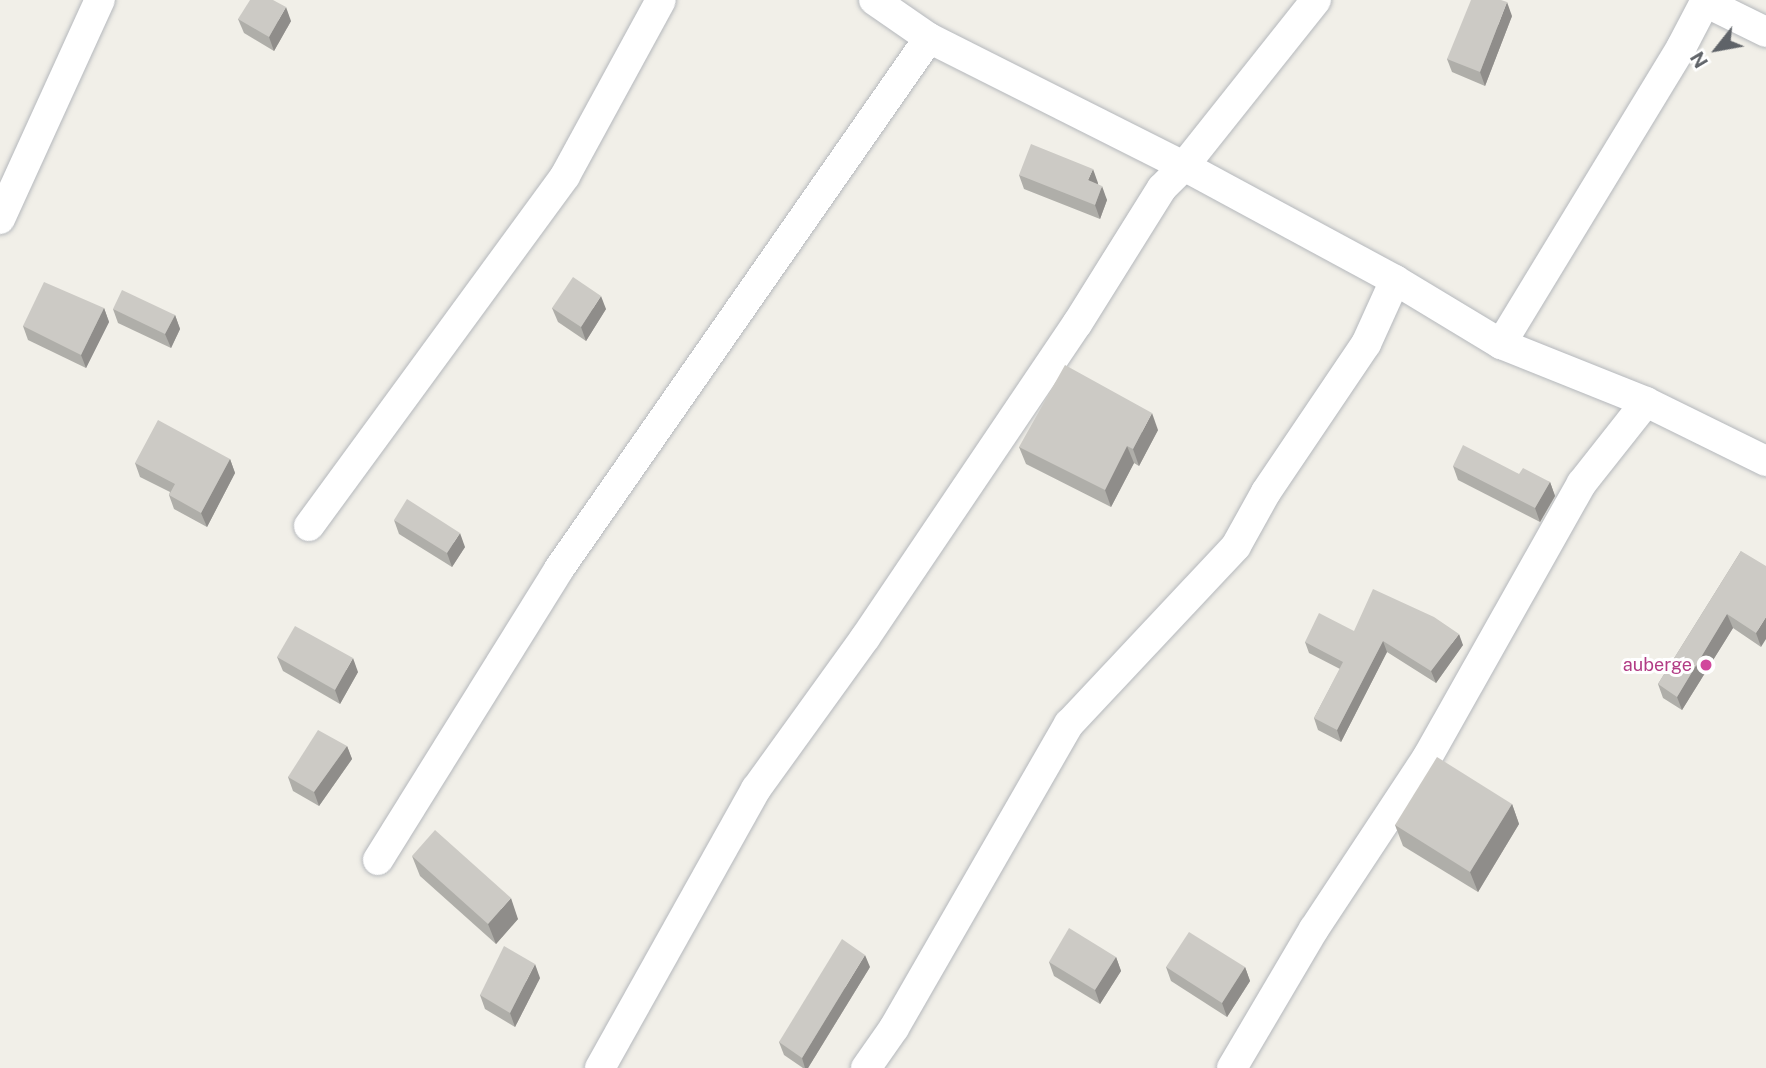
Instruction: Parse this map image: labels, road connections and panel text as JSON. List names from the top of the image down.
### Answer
{
  "places": ["auberge"],
  "north": "bottom left"
}
